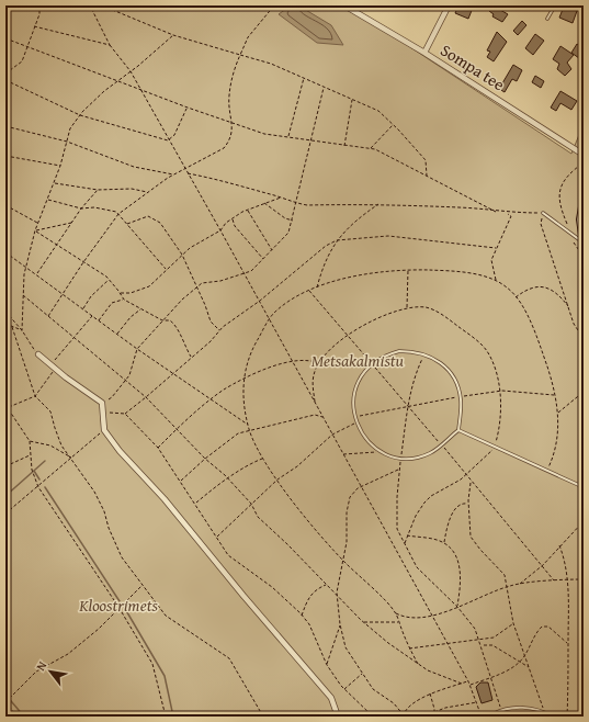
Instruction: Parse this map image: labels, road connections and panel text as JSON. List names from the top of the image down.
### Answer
{
  "streets": {
    "street": ["Sompa tee"]
  },
  "parks": ["Metsakalmistu", "Kloostrimets"],
  "north": "top left"
}
